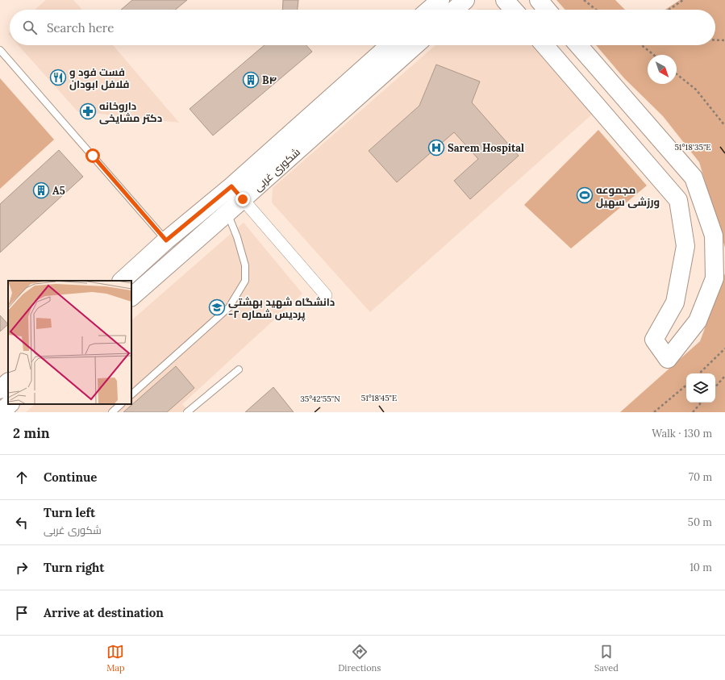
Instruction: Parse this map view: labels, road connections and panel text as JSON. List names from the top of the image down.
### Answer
{
  "streets": {
    "main road": ["شکوری غربی"]
  },
  "places": {
    "restaurant": ["فست فود و فلافل ابودان"],
    "building": ["B۴", "A5"],
    "pharmacy": ["داروخانه دکتر مشایخی"],
    "hospital": ["Sarem Hospital"],
    "sports": ["مجموعه ورزشی سهیل"],
    "school or university": ["دانشگاه شهید بهشتی -پردیس شماره ۲"]
  },
  "north": "bottom right",
  "page": {
    "search": "Search here",
    "heading": ["2 min", "Walk · 130 m"],
    "list": [
      ["Continue", "70 m"],
      ["Turn left", "شکوری غربی", "50 m"],
      ["Turn right", "10 m"],
      "Arrive at destination"
    ],
    "nav": ["Map", "Directions", "Saved"]
  },
  "coordinates": ["51°18'35\"E", "51°18'45\"E", "35°42'55\"N"]
}
